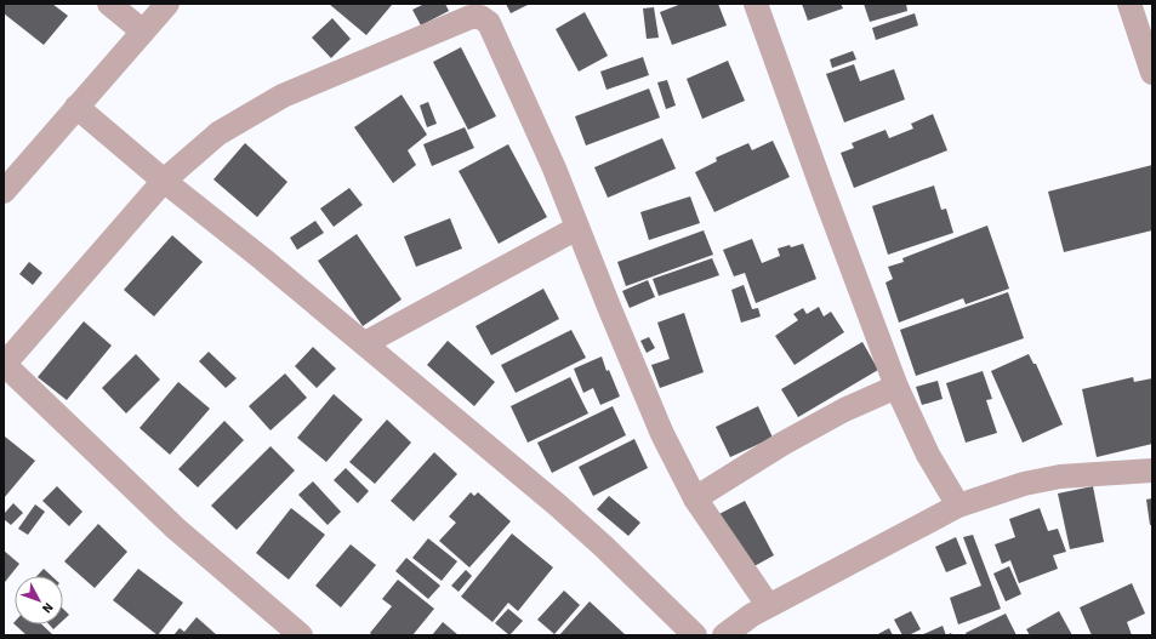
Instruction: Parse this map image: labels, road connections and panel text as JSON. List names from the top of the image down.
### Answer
{
  "north": "bottom right"
}
